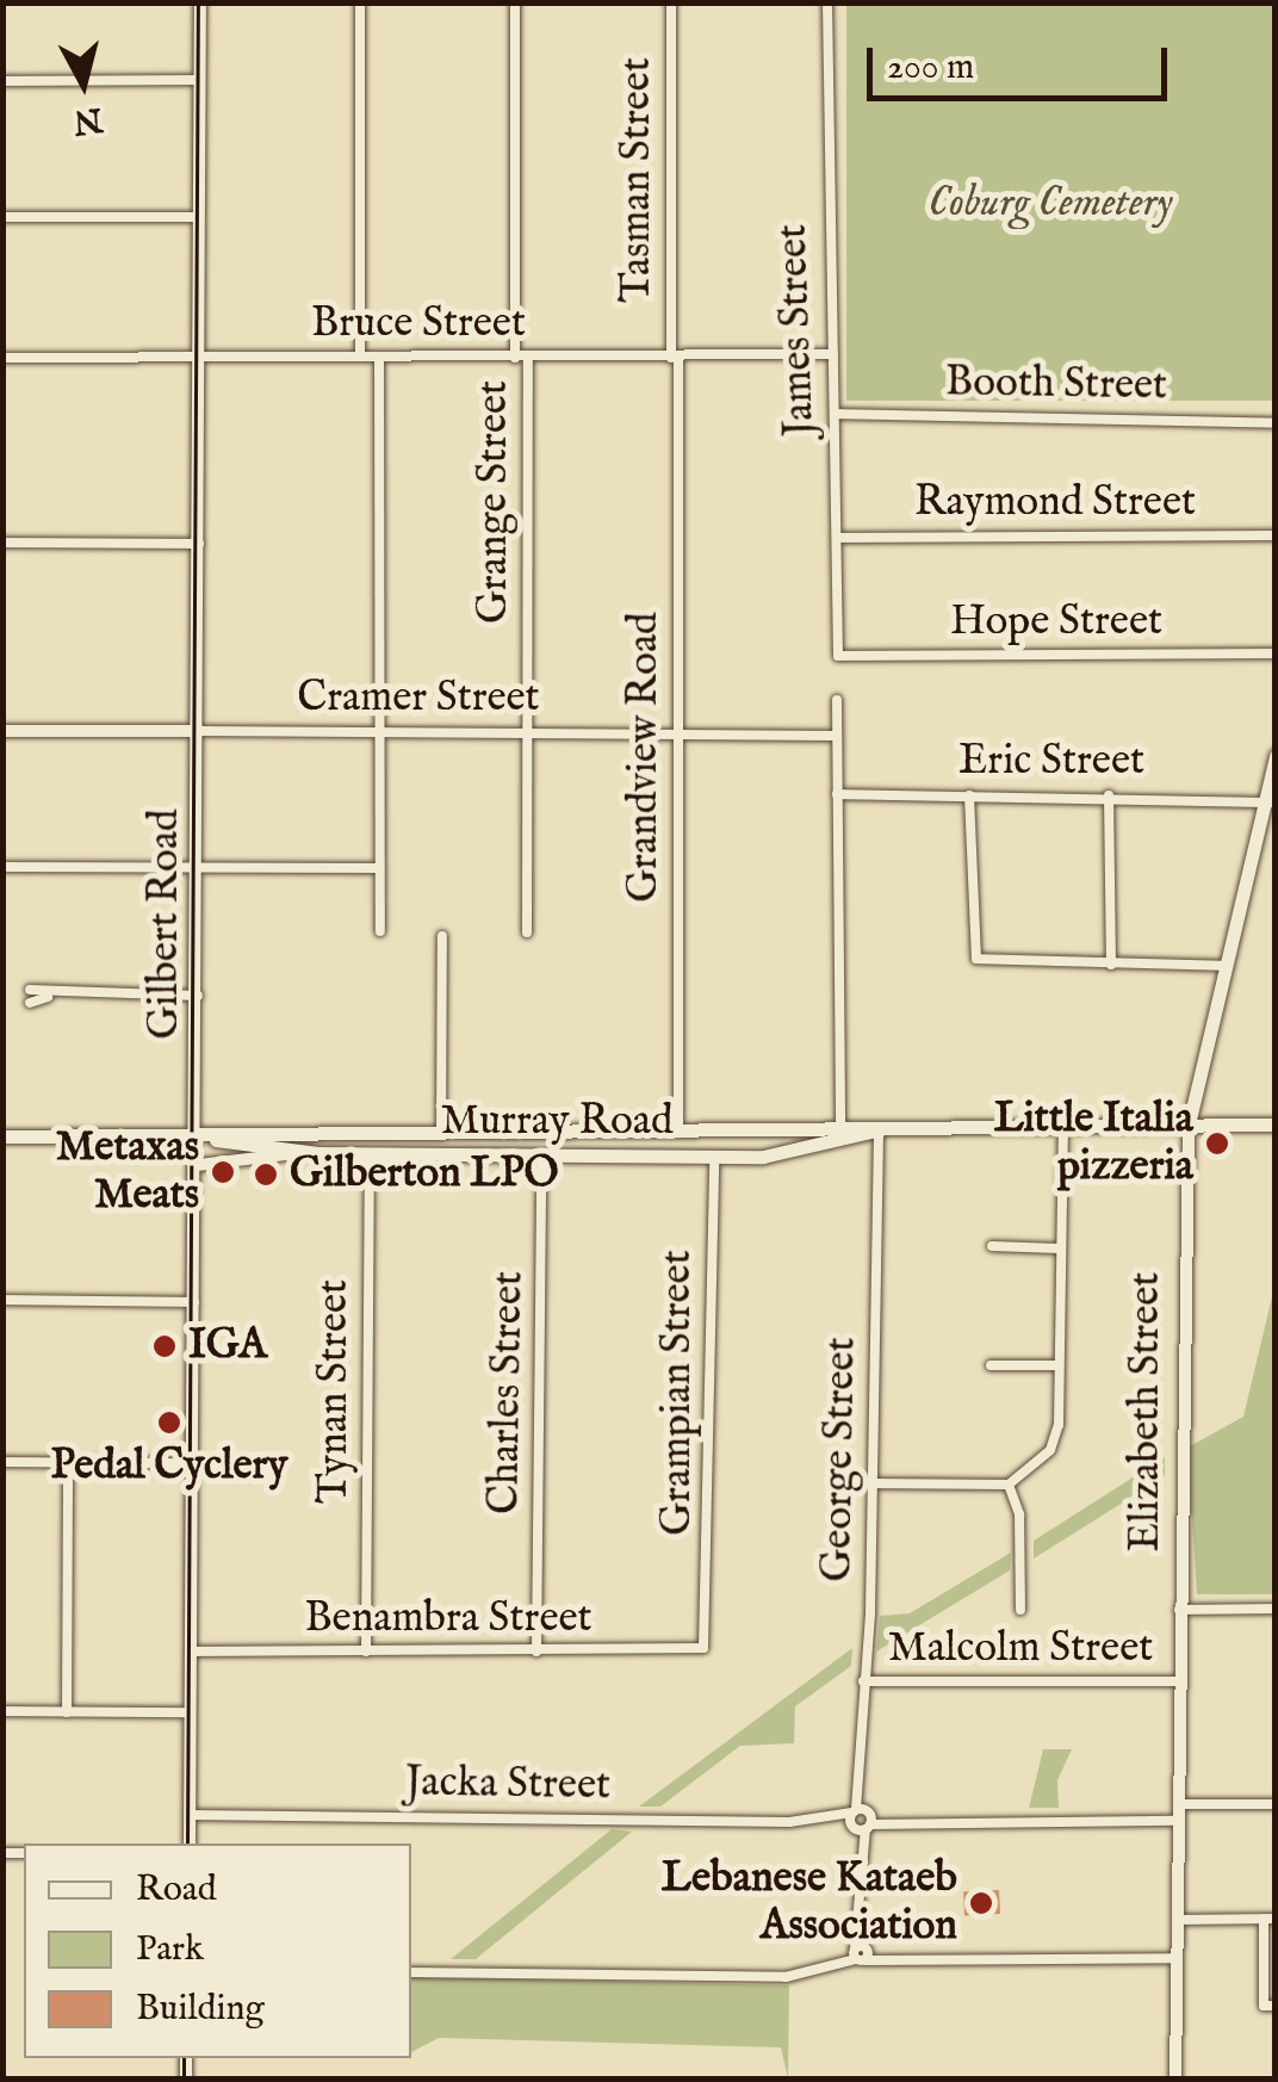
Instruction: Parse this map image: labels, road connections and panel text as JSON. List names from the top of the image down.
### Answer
{
  "streets": {
    "main road": [
      "Grandview Road",
      "Murray Road",
      "Tynan Street",
      "Charles Street",
      "Grampian Street",
      "Elizabeth Street"
    ],
    "street": [
      "Tasman Street",
      "Bruce Street",
      "James Street",
      "Booth Street",
      "Grange Street",
      "Raymond Street",
      "Hope Street",
      "Cramer Street",
      "Eric Street",
      "Gilbert Road",
      "George Street",
      "Benambra Street",
      "Malcolm Street",
      "Jacka Street"
    ]
  },
  "crossings": [
    ["Tasman Street", "Bruce Street"],
    ["Tasman Street", "Grandview Road"],
    ["Bruce Street", "James Street"],
    ["Bruce Street", "Grange Street"],
    ["Bruce Street", "Grandview Road"],
    ["Bruce Street", "Gilbert Road"],
    ["James Street", "Booth Street"],
    ["James Street", "Raymond Street"],
    ["James Street", "Hope Street"],
    ["Grange Street", "Cramer Street"],
    ["Cramer Street", "Grandview Road"],
    ["Cramer Street", "Gilbert Road"],
    ["Grandview Road", "Murray Road"],
    ["Eric Street", "Elizabeth Street"],
    ["Gilbert Road", "Murray Road"],
    ["Gilbert Road", "Benambra Street"],
    ["Gilbert Road", "Jacka Street"],
    ["Murray Road", "Tynan Street"],
    ["Murray Road", "Charles Street"],
    ["Murray Road", "Grampian Street"],
    ["Murray Road", "Elizabeth Street"],
    ["Murray Road", "George Street"],
    ["Tynan Street", "Benambra Street"],
    ["Charles Street", "Benambra Street"],
    ["Grampian Street", "Benambra Street"],
    ["Elizabeth Street", "Malcolm Street"],
    ["George Street", "Malcolm Street"],
    ["George Street", "Jacka Street"]
  ],
  "parks": ["Coburg Cemetery"],
  "places": [
    "Little Italia pizzeria",
    "Metaxas Meats",
    "Gilberton LPO",
    "IGA",
    "Pedal Cyclery",
    "Lebanese Kataeb Association"
  ],
  "legend": ["Road", "Park", "Building"],
  "scale_bar": "200 m",
  "north": "bottom"
}
